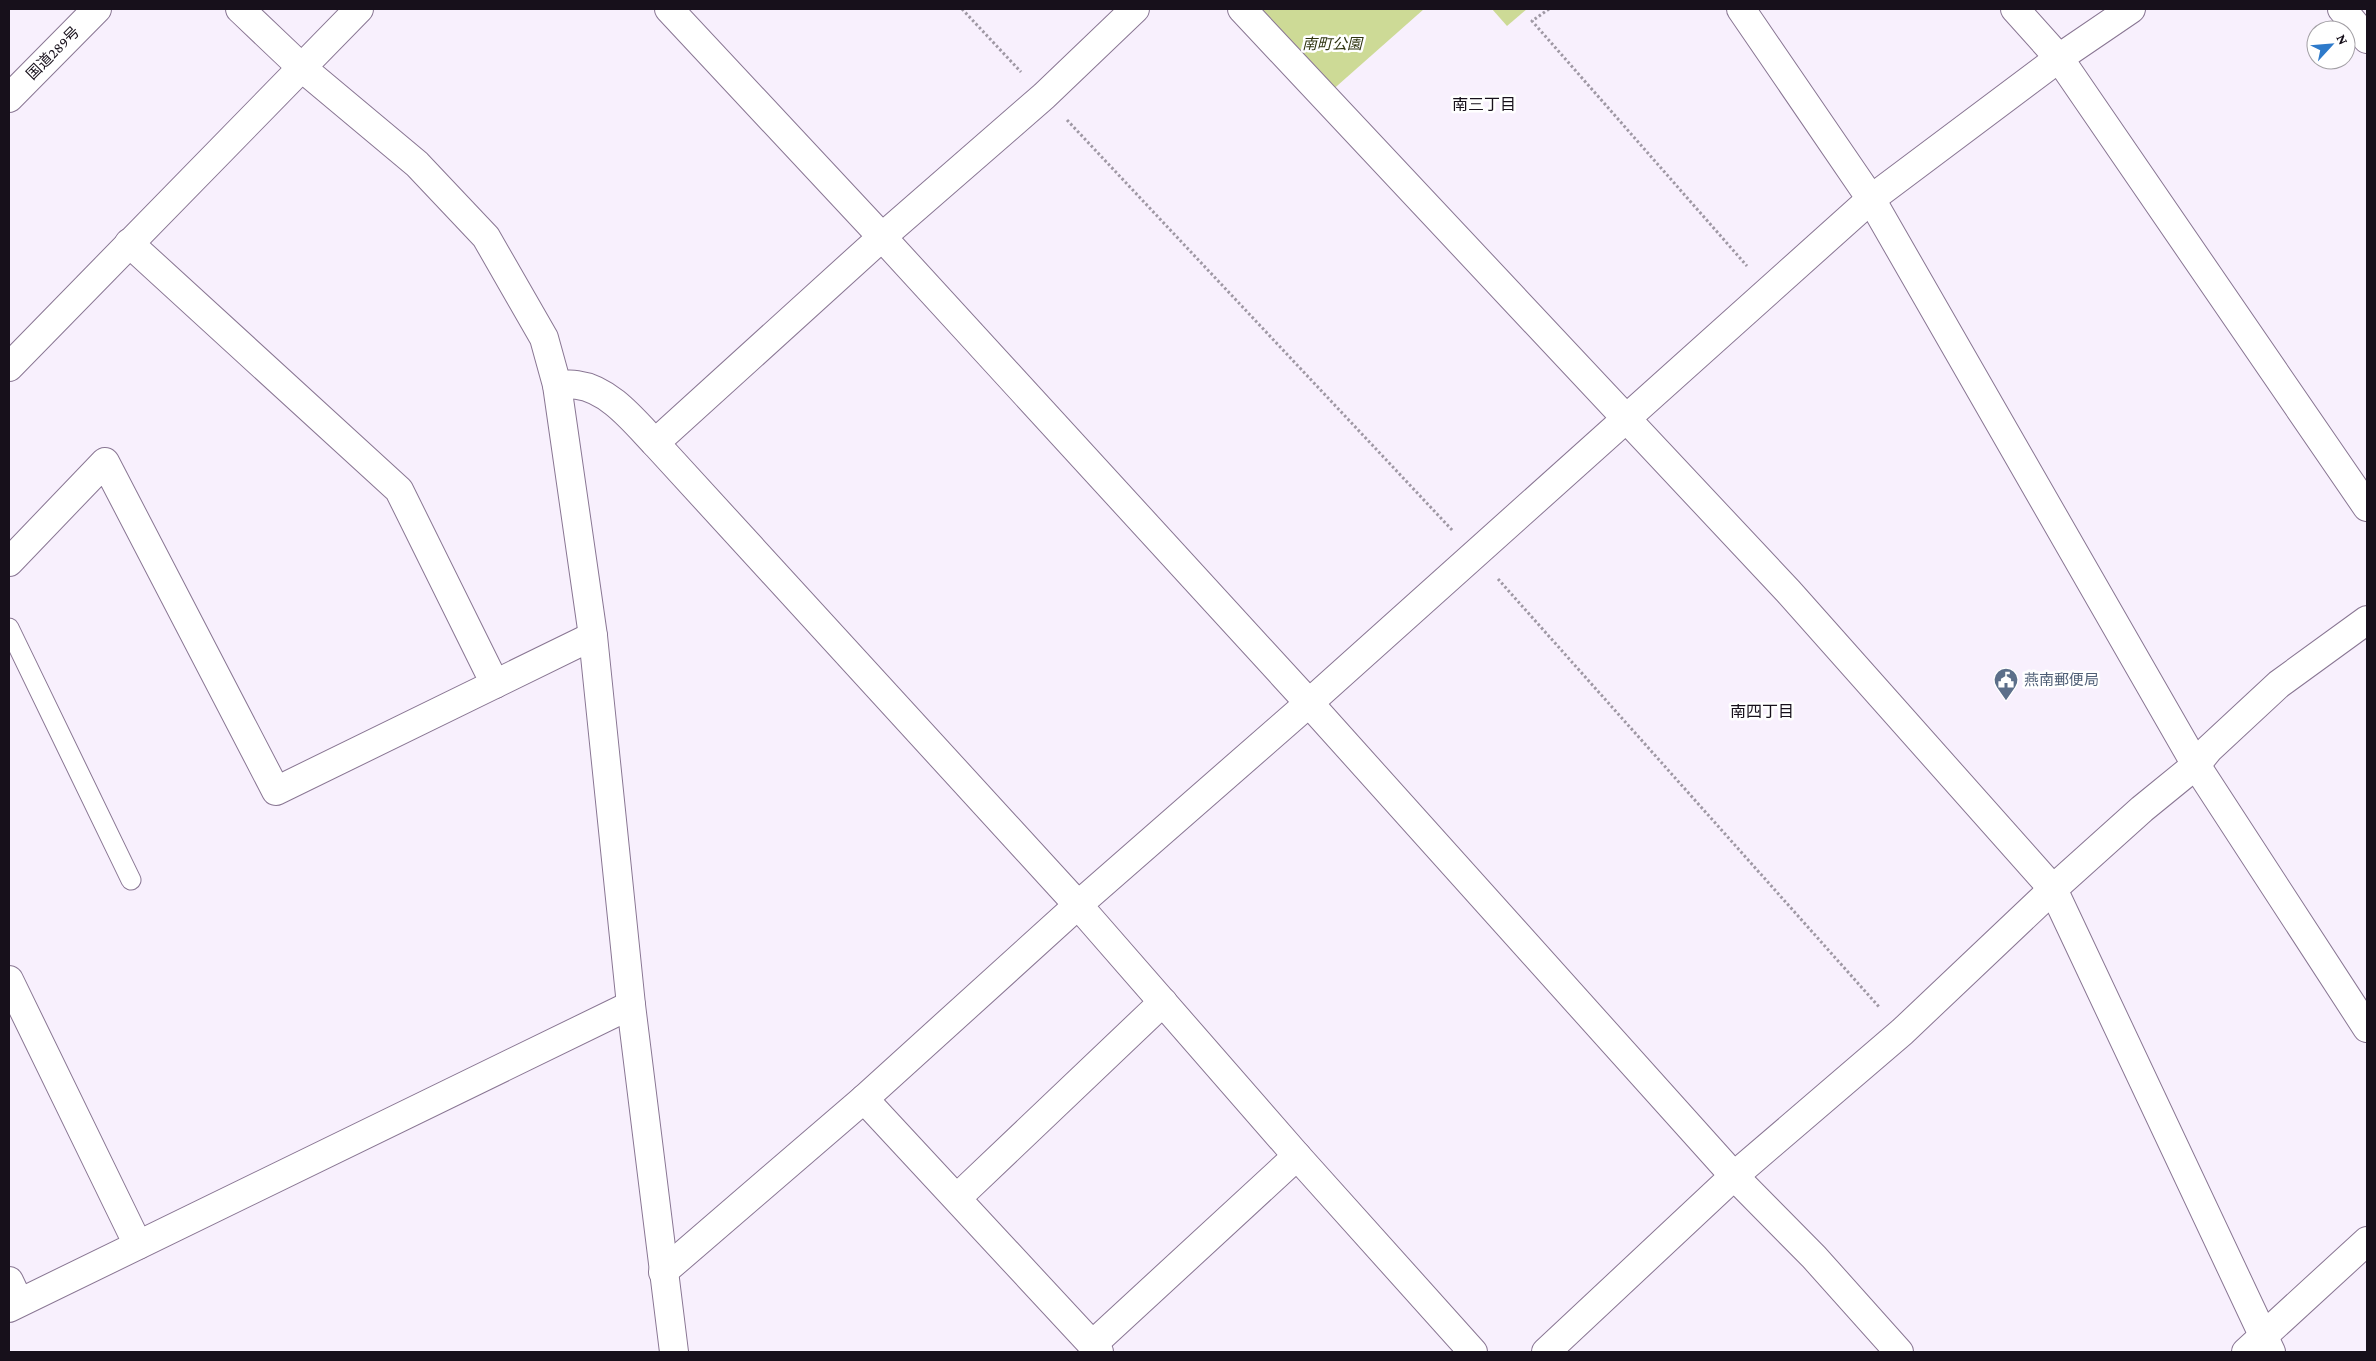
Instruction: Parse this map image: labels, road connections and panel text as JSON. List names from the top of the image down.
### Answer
{
  "streets": {
    "main road": ["国道289号"]
  },
  "districts": ["南三丁目", "南四丁目"],
  "parks": ["南町公園"],
  "places": {
    "public building": ["燕南郵便局"]
  },
  "north": "top right"
}
